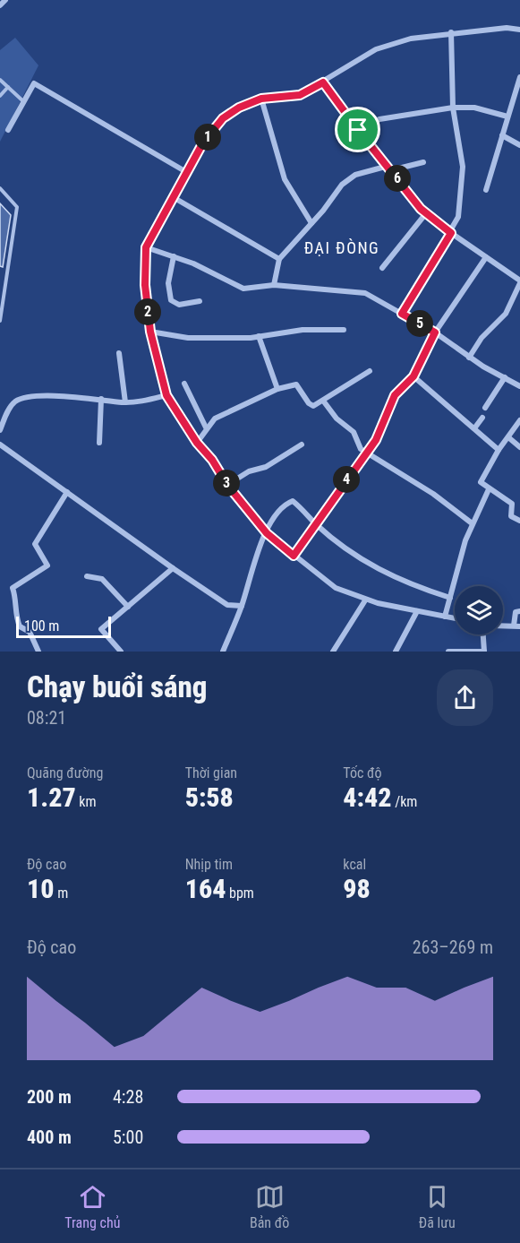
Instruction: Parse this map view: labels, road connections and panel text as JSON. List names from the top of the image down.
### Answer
{
  "districts": ["ĐẠI ĐÒNG"],
  "scale_bar": "100 m",
  "page": {
    "pins": [
      "1",
      "6",
      "2",
      "5",
      "4",
      "3"
    ],
    "scale": "100 m",
    "heading": ["Chạy buổi sáng", "08:21"],
    "stats": [
      ["Quãng đường", "1.27 km"],
      ["Thời gian", "5:58"],
      ["Tốc độ", "4:42 /km"],
      ["Độ cao", "10 m"],
      ["Nhịp tim", "164 bpm"],
      ["kcal", "98"]
    ],
    "chart": ["Độ cao", "263–269 m"],
    "list": [
      {
        "name": "200 m",
        "note": "4:28"
      },
      {
        "name": "400 m",
        "note": "5:00"
      }
    ],
    "tabs": ["Trang chủ", "Bản đồ", "Đã lưu"]
  }
}
